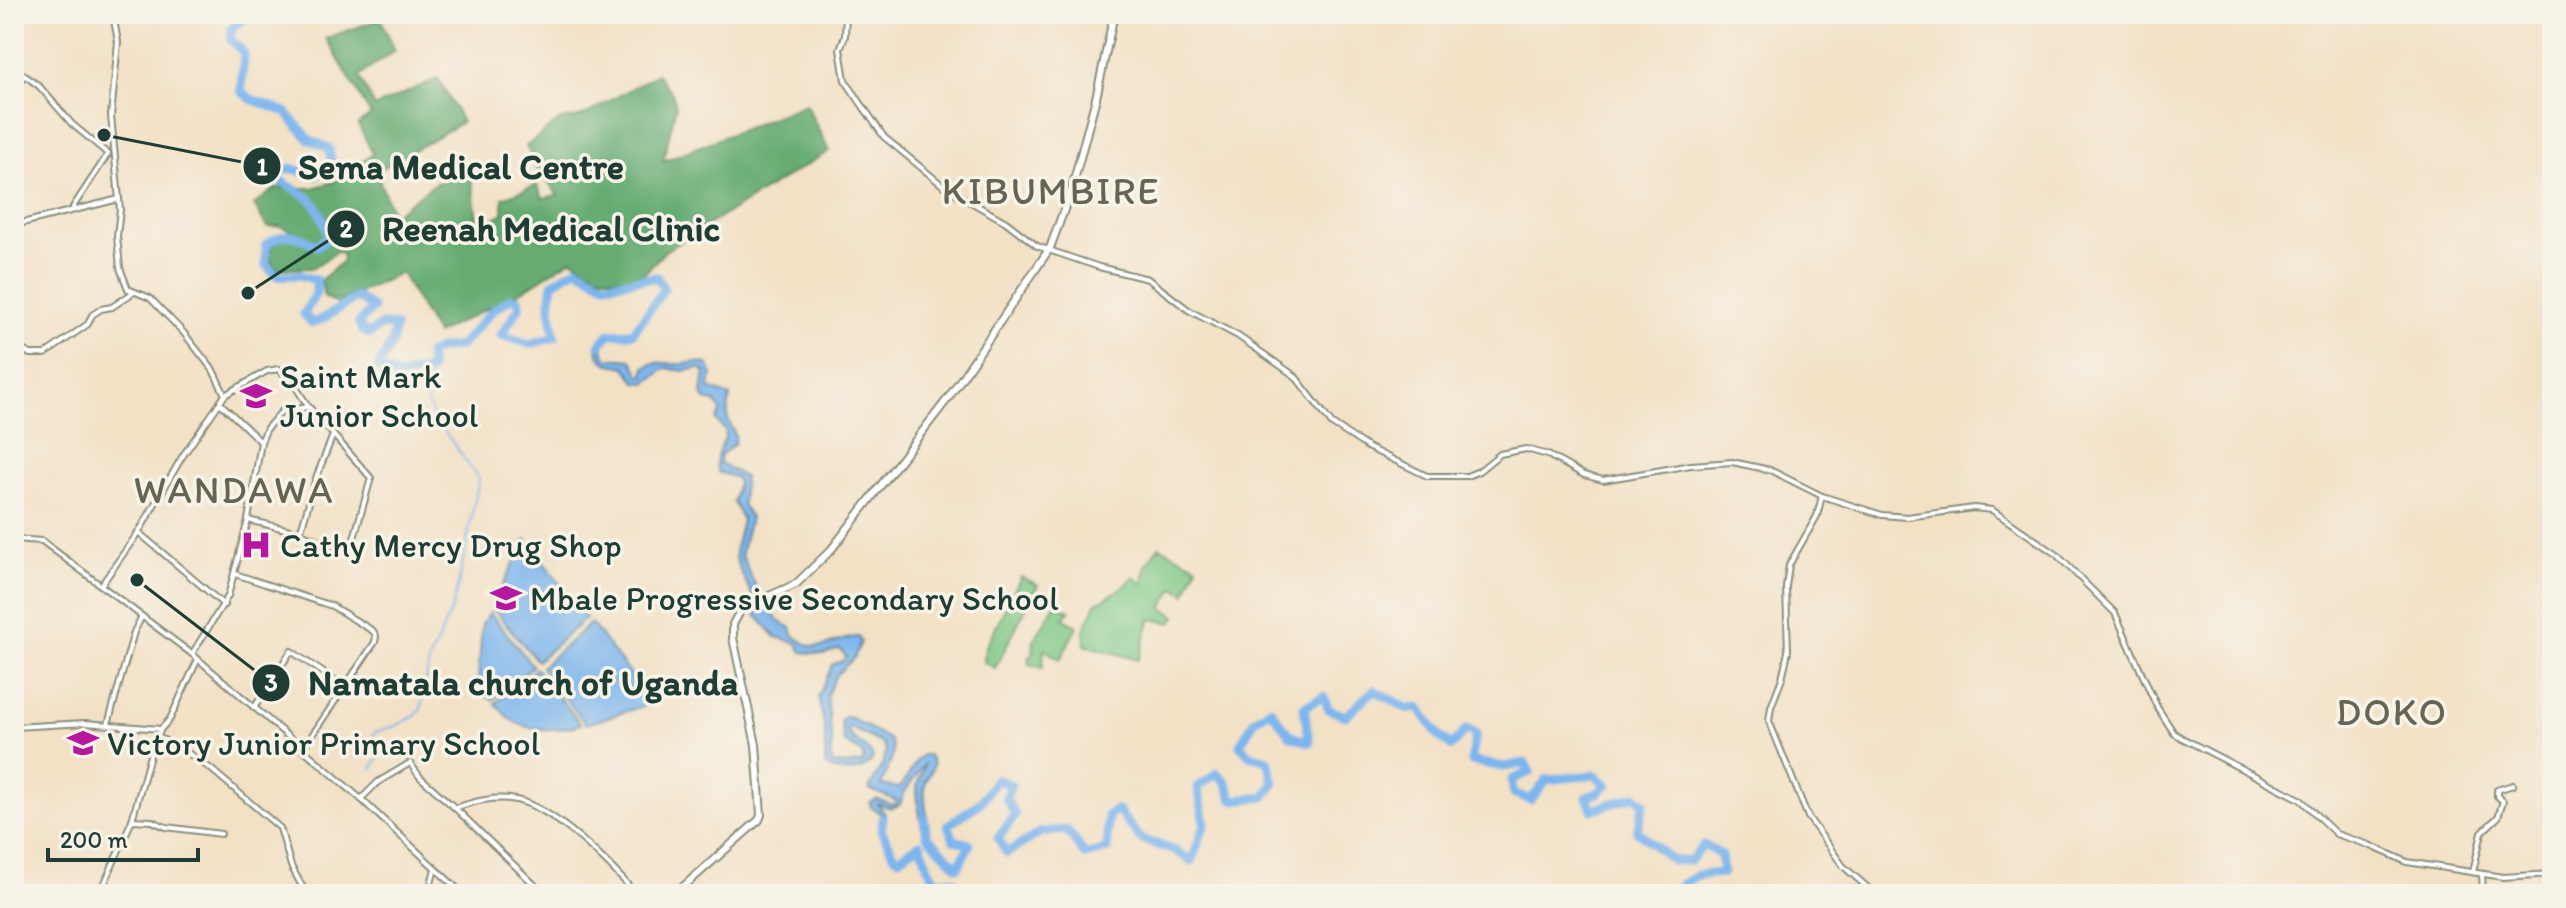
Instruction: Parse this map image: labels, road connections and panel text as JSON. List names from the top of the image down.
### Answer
{
  "districts": ["KIBUMBIRE", "WANDAWA", "DOKO"],
  "places": {
    "other": ["Sema Medical Centre", "Reenah Medical Clinic", "Namatala church of Uganda"],
    "school or university": ["Saint Mark Junior School", "Mbale Progressive Secondary School", "Victory Junior Primary School"],
    "hospital": ["Cathy Mercy Drug Shop"]
  },
  "scale_bar": "200 m"
}
